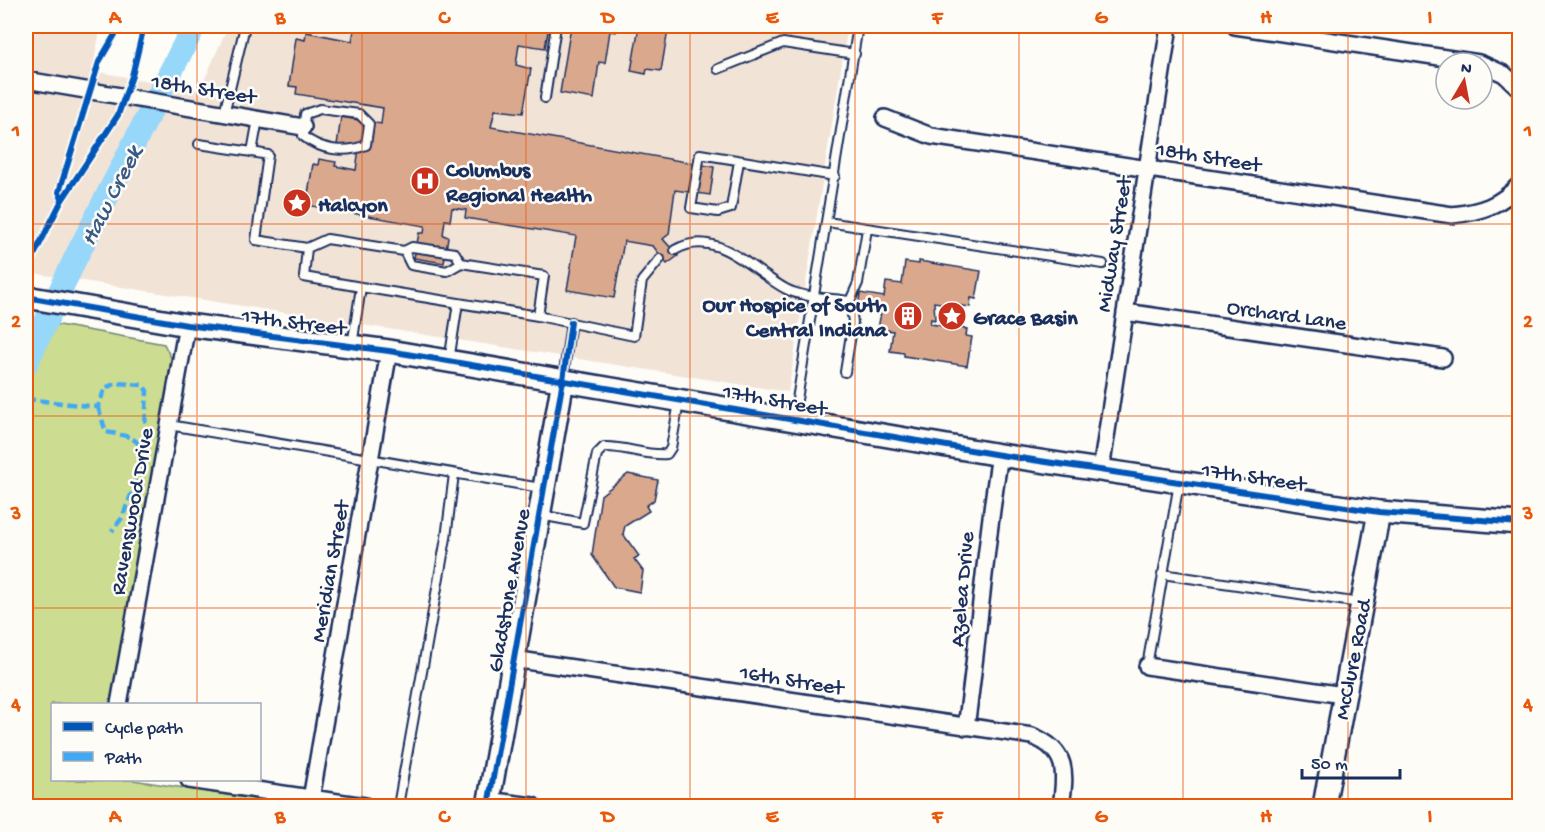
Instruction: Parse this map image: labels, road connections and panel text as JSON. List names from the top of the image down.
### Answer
{
  "streets": {
    "street": [
      "18th Street",
      "Midway Street",
      "Orchard Lane",
      "17th Street",
      "Ravenswood Drive",
      "Meridian Street",
      "Azelea Drive",
      "Gladstone Avenue",
      "McClure Road",
      "16th Street"
    ]
  },
  "crossings": [
    ["18th Street", "Midway Street"],
    ["Midway Street", "Orchard Lane"],
    ["Midway Street", "17th Street"],
    ["17th Street", "Ravenswood Drive"],
    ["17th Street", "Meridian Street"],
    ["17th Street", "Azelea Drive"],
    ["17th Street", "Gladstone Avenue"],
    ["17th Street", "McClure Road"],
    ["Azelea Drive", "16th Street"],
    ["Gladstone Avenue", "16th Street"]
  ],
  "water": ["Haw Creek"],
  "places": {
    "hospital": ["Columbus Regional Health"],
    "place": ["Halcyon", "Grace Basin"],
    "building": ["Our Hospice of South Central Indiana"]
  },
  "legend": ["Cycle path", "Path"],
  "scale_bar": "50 m",
  "north": "top",
  "grid": {
    "columns": [
      "A",
      "B",
      "C",
      "D",
      "E",
      "F",
      "G",
      "H",
      "I"
    ],
    "rows": [
      "1",
      "2",
      "3",
      "4"
    ]
  }
}
